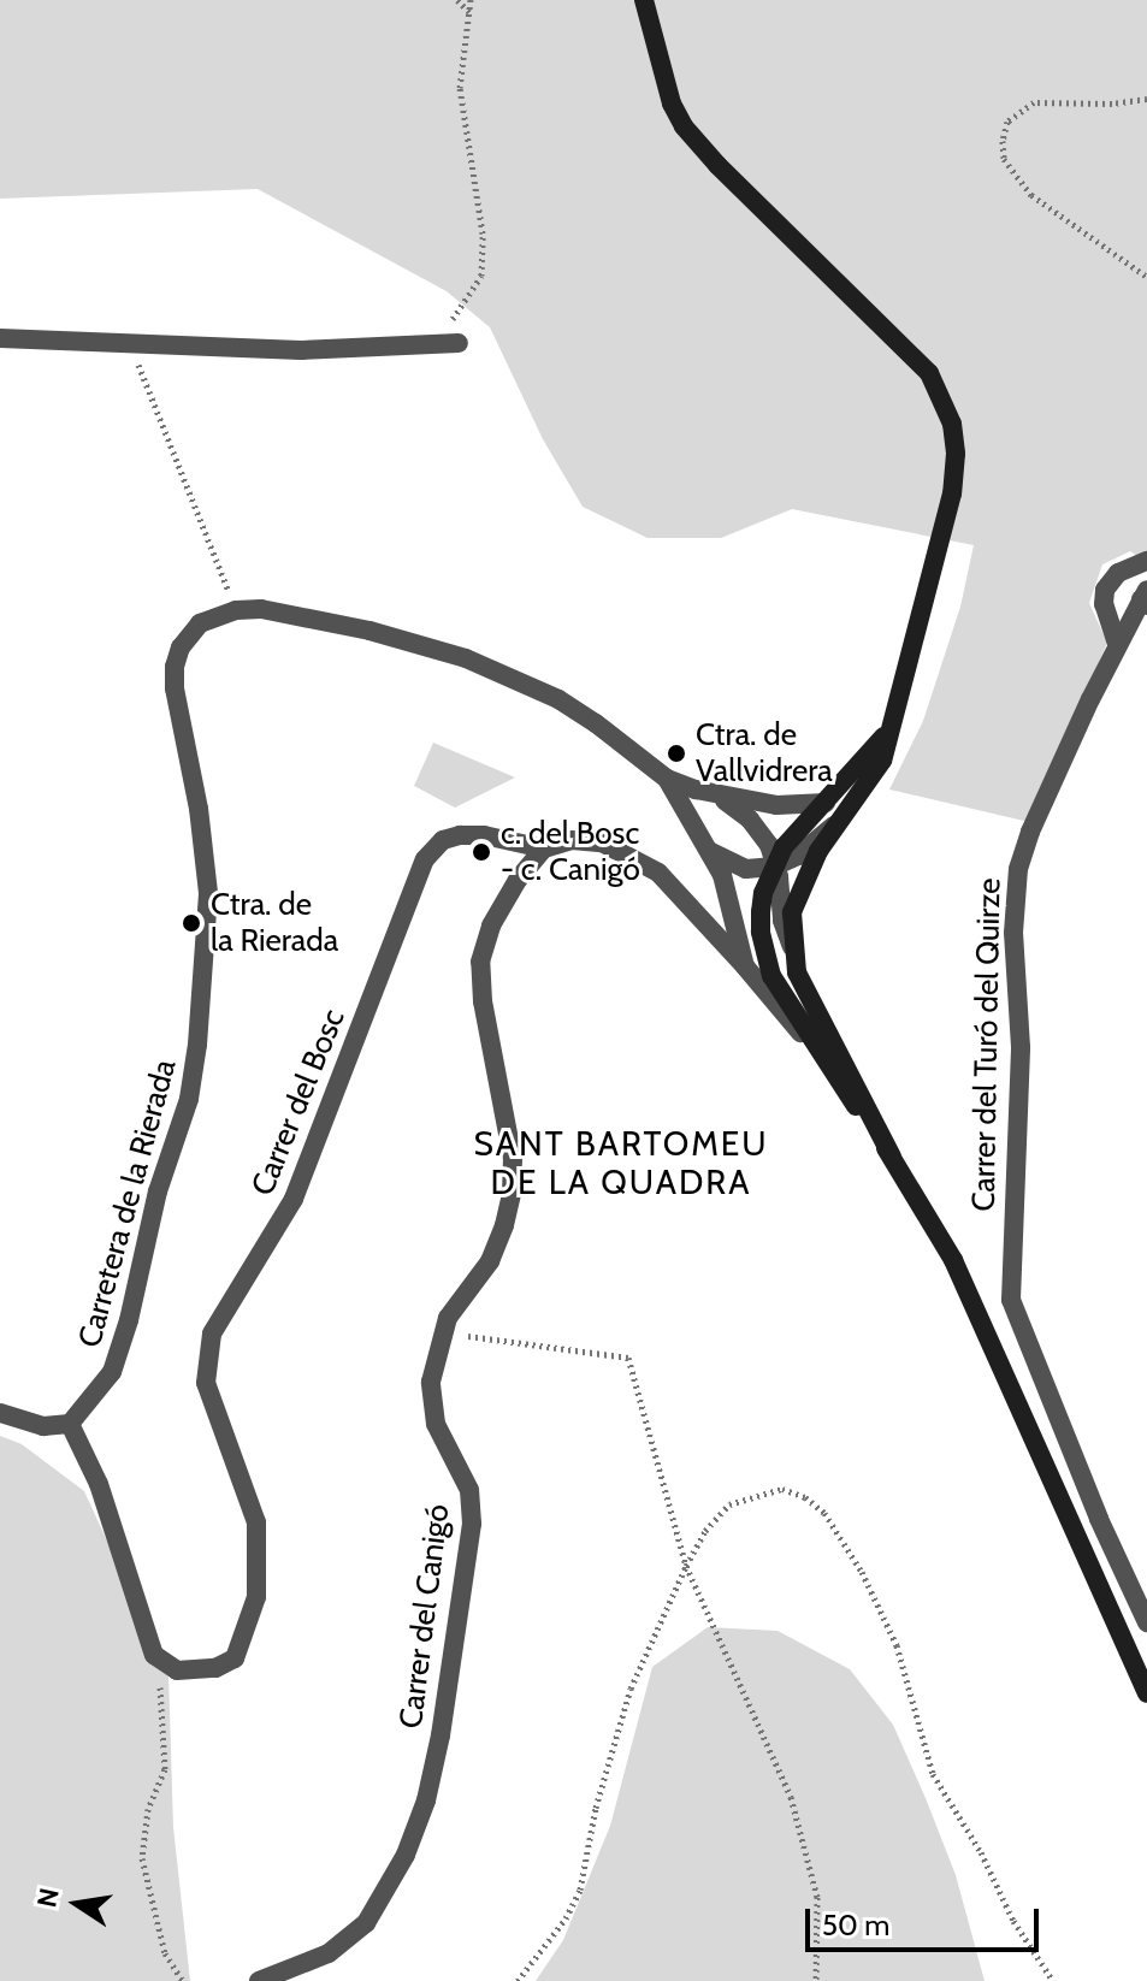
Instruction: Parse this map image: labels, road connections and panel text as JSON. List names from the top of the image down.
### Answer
{
  "streets": {
    "street": [
      "Carrer del Turó del Quirze",
      "Carrer del Bosc",
      "Carretera de la Rierada",
      "Carrer del Canigó"
    ]
  },
  "crossings": [
    ["Carrer del Bosc", "Carrer del Canigó"]
  ],
  "districts": ["SANT BARTOMEU DE LA QUADRA"],
  "places": ["Ctra. de Vallvidrera", "c. del Bosc - c. Canigó", "Ctra. de la Rierada"],
  "scale_bar": "50 m",
  "north": "left"
}
